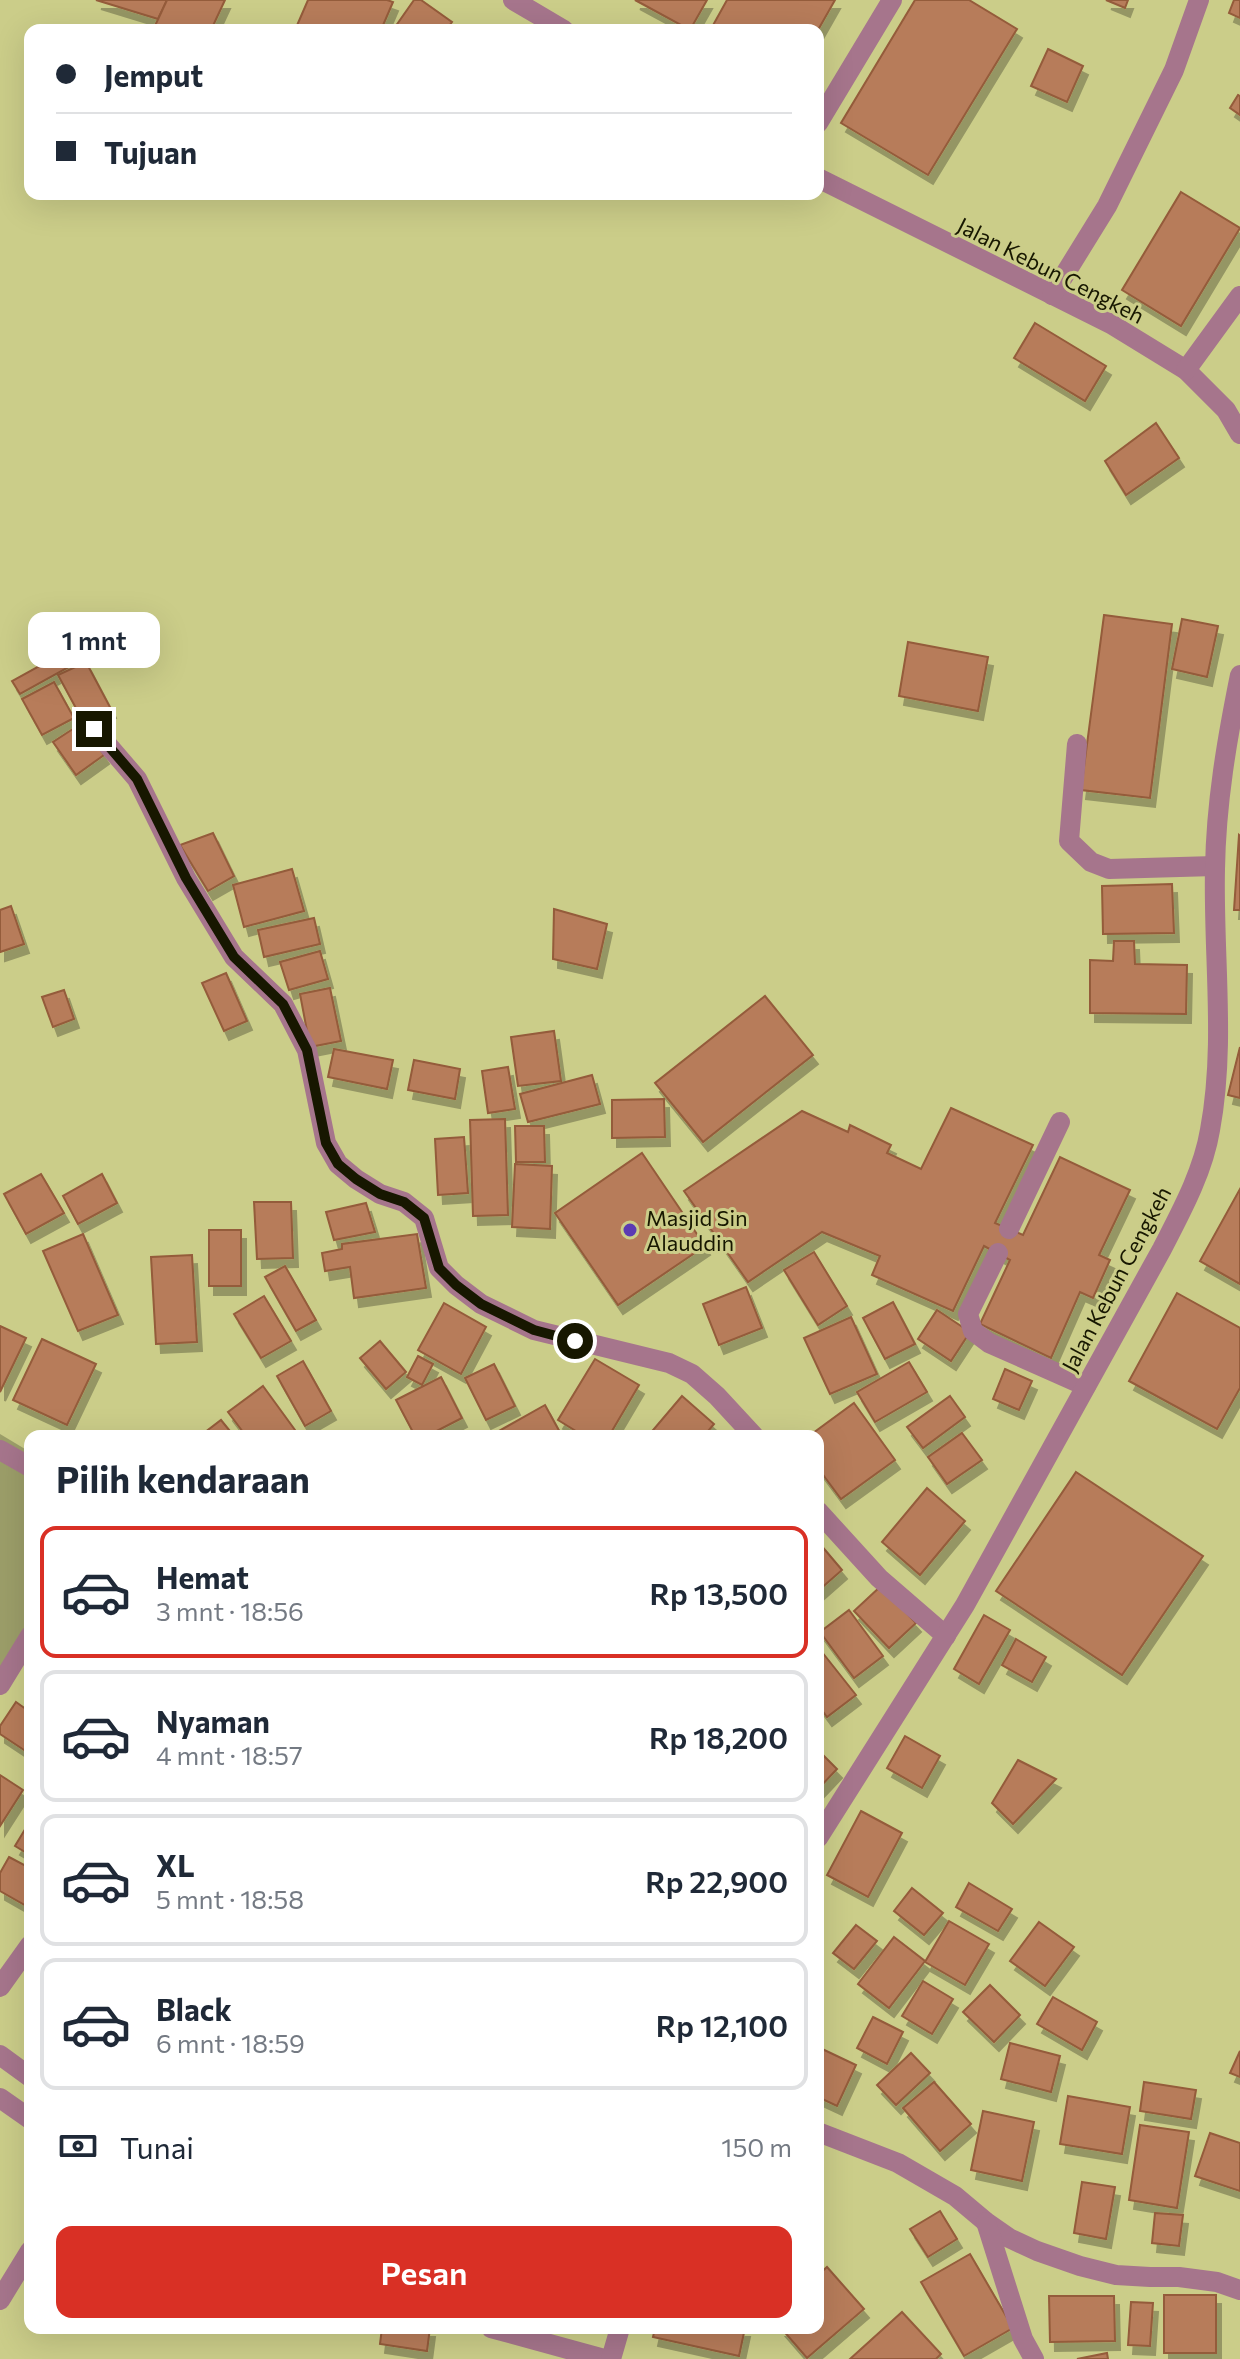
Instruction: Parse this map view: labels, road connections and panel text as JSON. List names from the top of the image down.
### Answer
{
  "streets": {
    "street": ["Jalan Kebun Cengkeh"]
  },
  "places": ["Masjid Sin Alauddin"],
  "page": {
    "banner": ["Jemput", "Tujuan"],
    "bubble": "1 mnt",
    "heading": "Pilih kendaraan",
    "list": [
      {
        "name": "Hemat",
        "note": "3 mnt · 18:56",
        "value": "Rp 13,500"
      },
      {
        "name": "Nyaman",
        "note": "4 mnt · 18:57",
        "value": "Rp 18,200"
      },
      {
        "name": "XL",
        "note": "5 mnt · 18:58",
        "value": "Rp 22,900"
      },
      {
        "name": "Black",
        "note": "6 mnt · 18:59",
        "value": "Rp 12,100"
      }
    ],
    "pay": ["Tunai", "150 m"],
    "buttons": "Pesan"
  }
}
